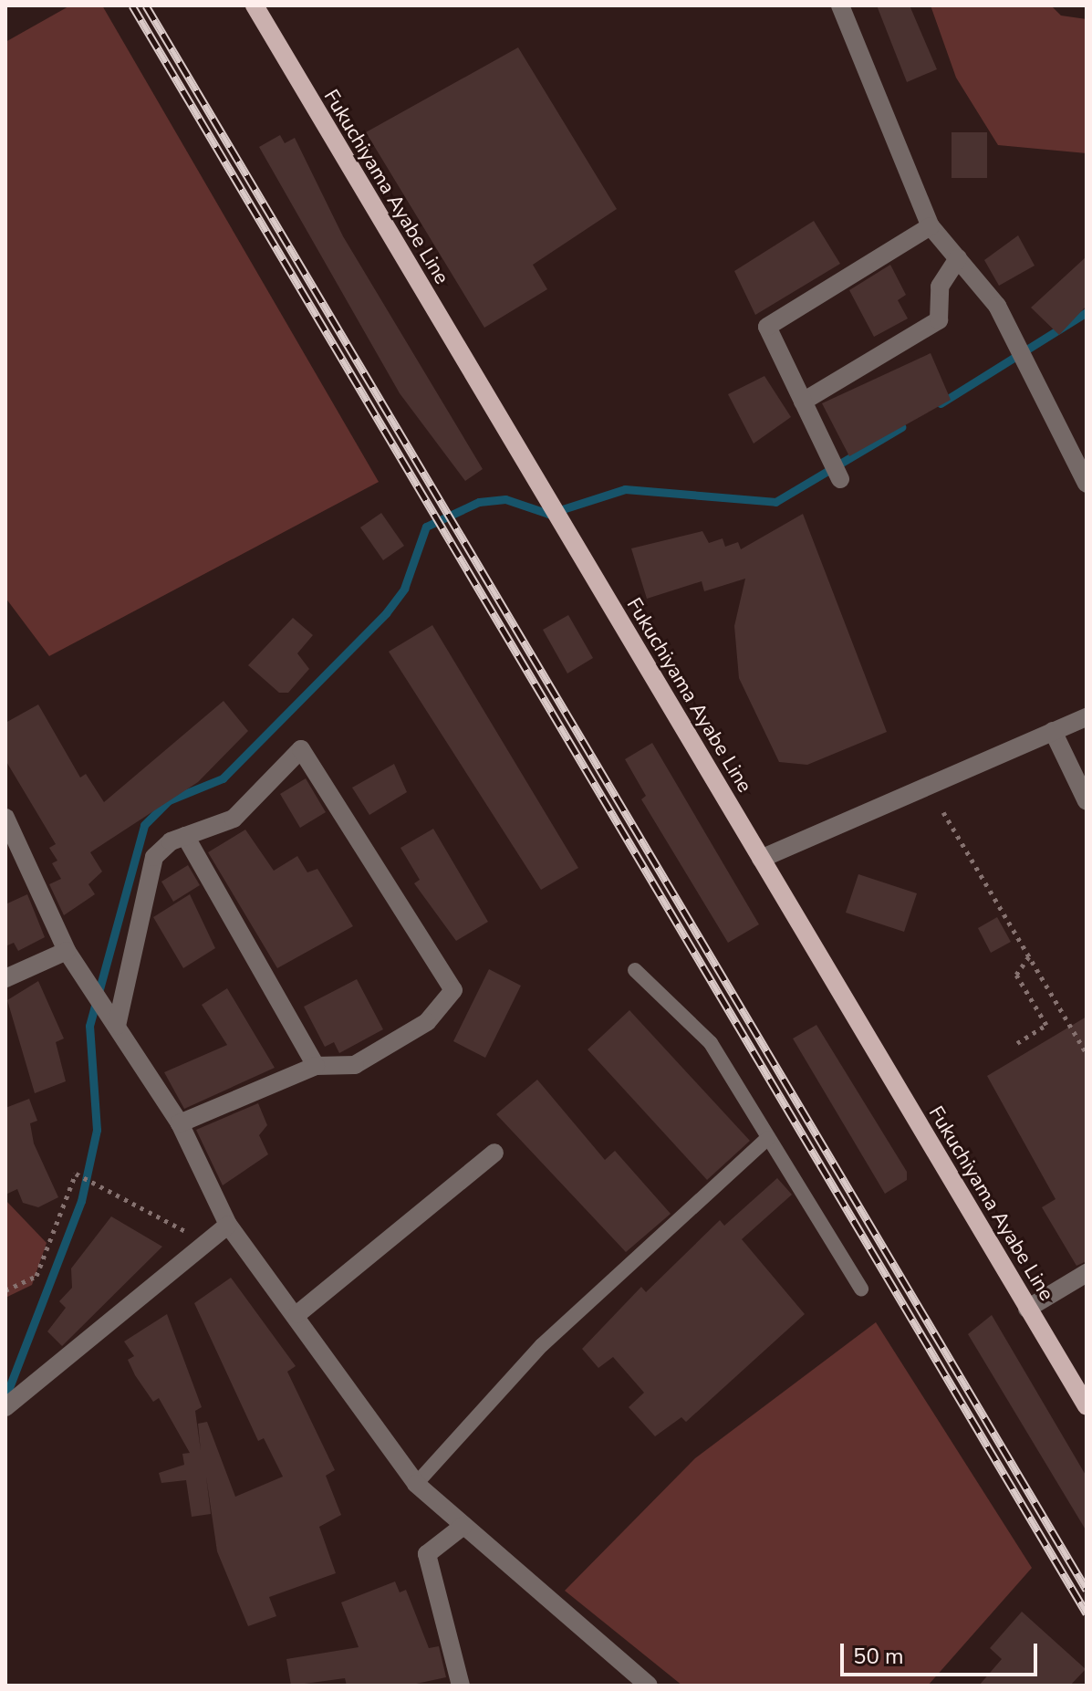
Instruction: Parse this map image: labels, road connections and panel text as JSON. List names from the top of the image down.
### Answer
{
  "streets": {
    "main road": ["Fukuchiyama Ayabe Line"]
  },
  "scale_bar": "50 m"
}
